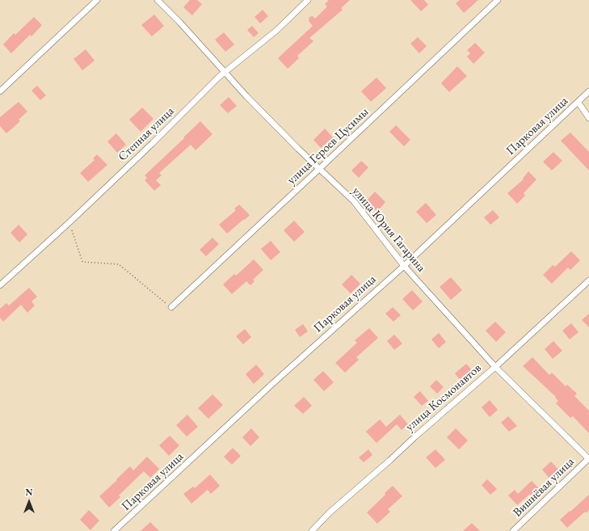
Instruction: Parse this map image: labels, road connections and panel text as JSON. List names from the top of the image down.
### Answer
{
  "streets": {
    "street": [
      "Парковая улица",
      "Степная улица",
      "улица Героев Цусимы",
      "улица Юрия Гагарина",
      "улица Космонавтов",
      "Вишнёвая улица"
    ]
  },
  "crossings": [
    ["Парковая улица", "улица Юрия Гагарина"],
    ["Степная улица", "улица Юрия Гагарина"],
    ["улица Героев Цусимы", "улица Юрия Гагарина"],
    ["улица Юрия Гагарина", "улица Космонавтов"],
    ["улица Юрия Гагарина", "Вишнёвая улица"]
  ],
  "north": "top"
}
